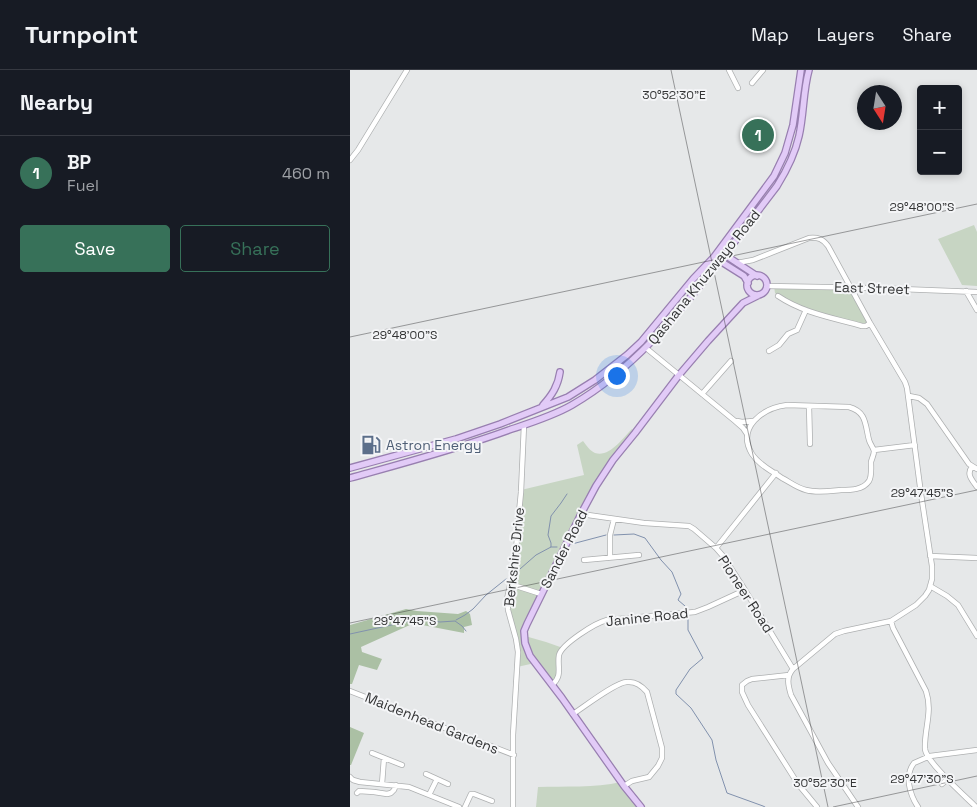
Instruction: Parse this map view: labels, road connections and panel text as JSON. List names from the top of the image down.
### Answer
{
  "streets": {
    "main road": ["Qashana Khuzwayo Road", "Sander Road"],
    "street": [
      "East Street",
      "Berkshire Drive",
      "Pioneer Road",
      "Janine Road",
      "Maidenhead Gardens"
    ]
  },
  "crossings": [
    ["Qashana Khuzwayo Road", "Berkshire Drive"],
    ["East Street", "Sander Road"],
    ["Sander Road", "Pioneer Road"],
    ["Sander Road", "Janine Road"],
    ["Berkshire Drive", "Maidenhead Gardens"],
    ["Pioneer Road", "Janine Road"]
  ],
  "places": {
    "fuel station": ["Astron Energy"]
  },
  "north": "bottom",
  "page": {
    "header": "Turnpoint",
    "nav": ["Map", "Layers", "Share"],
    "heading": "Nearby",
    "map_buttons": ["+", "−"],
    "pins": "1",
    "list": [
      {
        "mark": "1",
        "name": "BP",
        "note": "Fuel",
        "value": "460 m"
      }
    ],
    "buttons": ["Save", "Share"]
  },
  "coordinates": [
    "30°52'30\"E",
    "29°48'00\"S",
    "29°47'45\"S",
    "29°47'30\"S"
  ]
}
